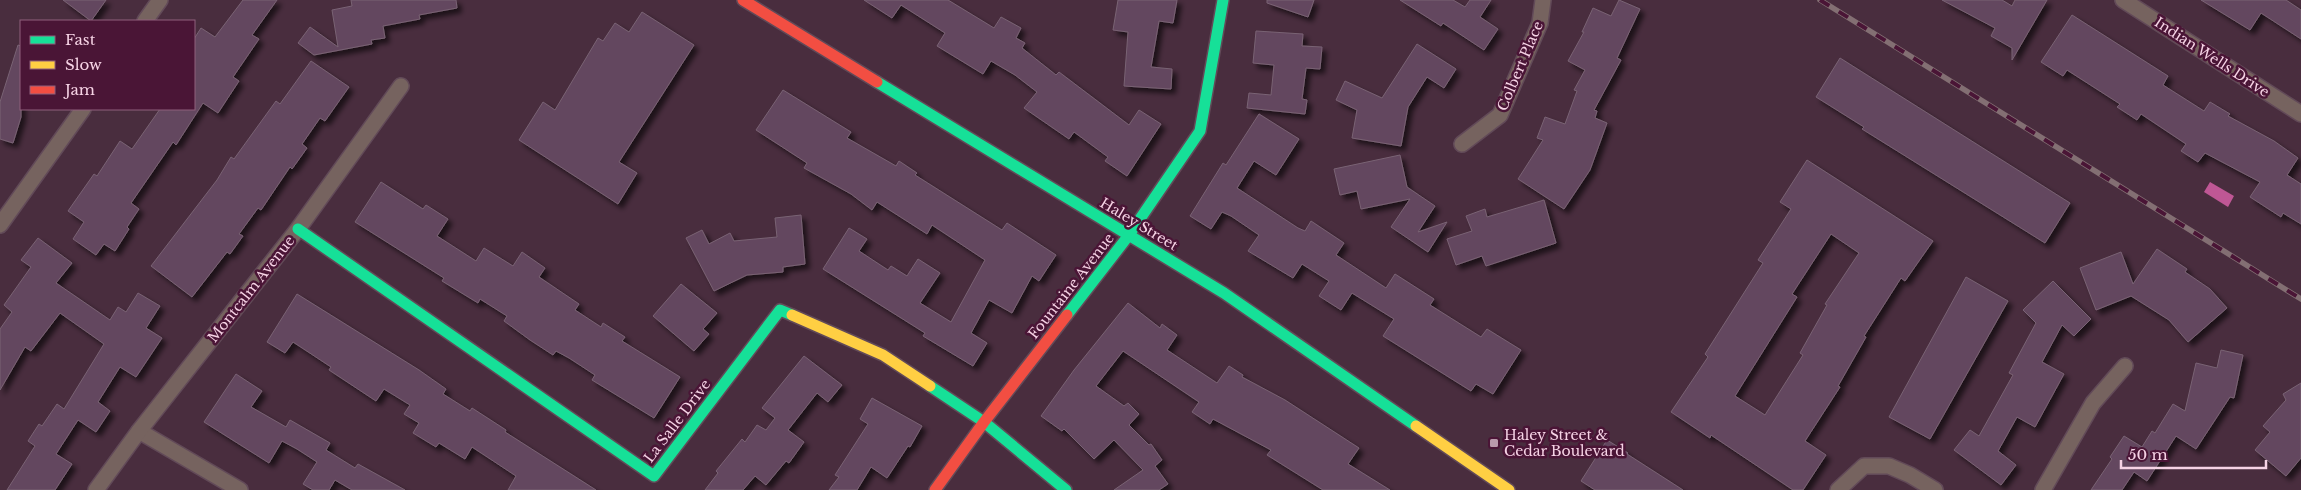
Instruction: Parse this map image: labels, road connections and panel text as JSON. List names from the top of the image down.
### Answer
{
  "streets": {
    "street": [
      "Indian Wells Drive",
      "Colbert Place",
      "Haley Street",
      "Fountaine Avenue",
      "Montcalm Avenue",
      "La Salle Drive"
    ]
  },
  "crossings": [
    ["Haley Street", "Fountaine Avenue"],
    ["Fountaine Avenue", "La Salle Drive"],
    ["Montcalm Avenue", "La Salle Drive"]
  ],
  "places": {
    "transit": ["Haley Street & Cedar Boulevard"]
  },
  "legend": ["Fast", "Slow", "Jam"],
  "scale_bar": "50 m"
}
